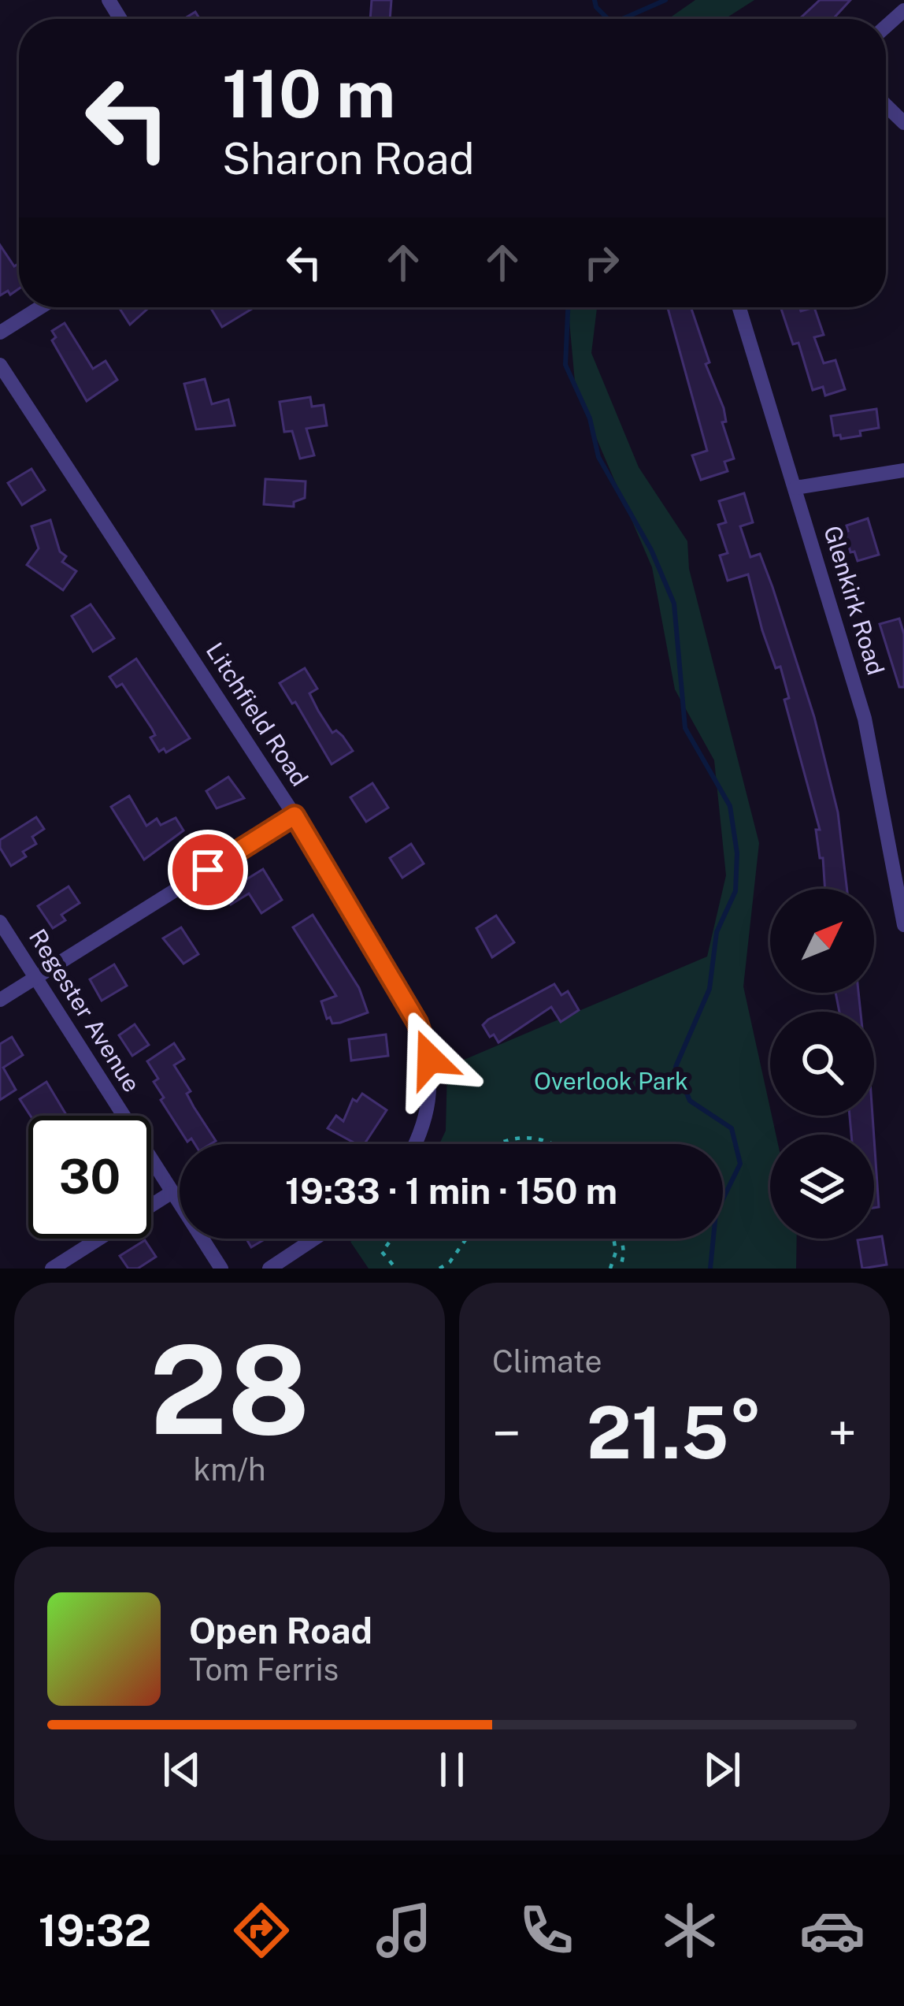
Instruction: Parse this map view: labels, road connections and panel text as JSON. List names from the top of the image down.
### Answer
{
  "streets": {
    "street": ["Glenkirk Road", "Litchfield Road", "Regester Avenue"]
  },
  "parks": ["Overlook Park"],
  "north": "top right",
  "page": {
    "turn": ["110 m", "Sharon Road"],
    "limit": "30",
    "trip": "19:33 · 1 min · 150 m",
    "tile": [
      ["28", "km/h"],
      "Climate"
    ],
    "heat": ["−", "21.5°", "+"],
    "song": ["Open Road", "Tom Ferris"],
    "tabs": "19:32"
  }
}
